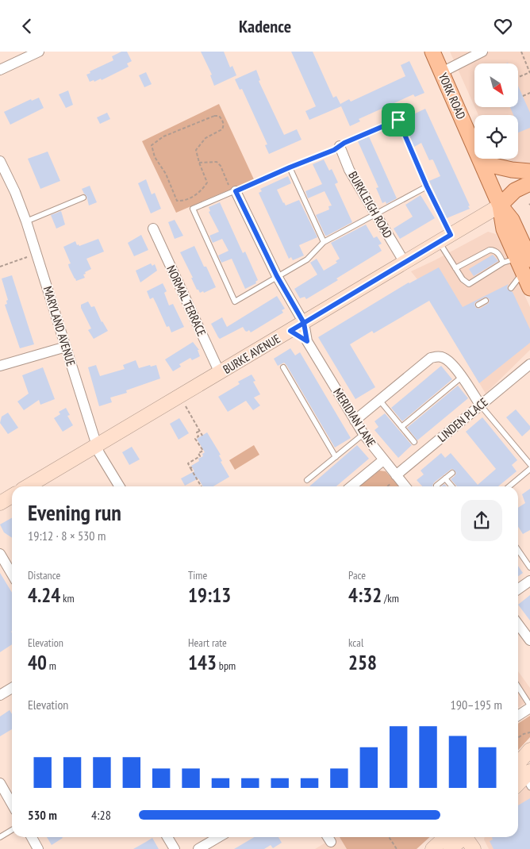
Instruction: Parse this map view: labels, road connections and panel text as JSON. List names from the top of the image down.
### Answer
{
  "streets": {
    "main road": ["YORK ROAD", "BURKE AVENUE"],
    "street": [
      "BURKLEIGH ROAD",
      "NORMAL TERRACE",
      "MARYLAND AVENUE",
      "MERIDIAN LANE",
      "LINDEN PLACE"
    ]
  },
  "crossings": [
    ["YORK ROAD", "BURKE AVENUE"],
    ["BURKLEIGH ROAD", "BURKE AVENUE"],
    ["NORMAL TERRACE", "BURKE AVENUE"],
    ["MARYLAND AVENUE", "BURKE AVENUE"],
    ["BURKE AVENUE", "MERIDIAN LANE"],
    ["MERIDIAN LANE", "LINDEN PLACE"]
  ],
  "north": "bottom right",
  "page": {
    "header": "Kadence",
    "heading": ["Evening run", "19:12 · 8 × 530 m"],
    "stats": [
      ["Distance", "4.24 km"],
      ["Time", "19:13"],
      ["Pace", "4:32 /km"],
      ["Elevation", "40 m"],
      ["Heart rate", "143 bpm"],
      ["kcal", "258"]
    ],
    "chart": ["Elevation", "190–195 m"],
    "list": [
      {
        "name": "530 m",
        "note": "4:28"
      }
    ]
  }
}
